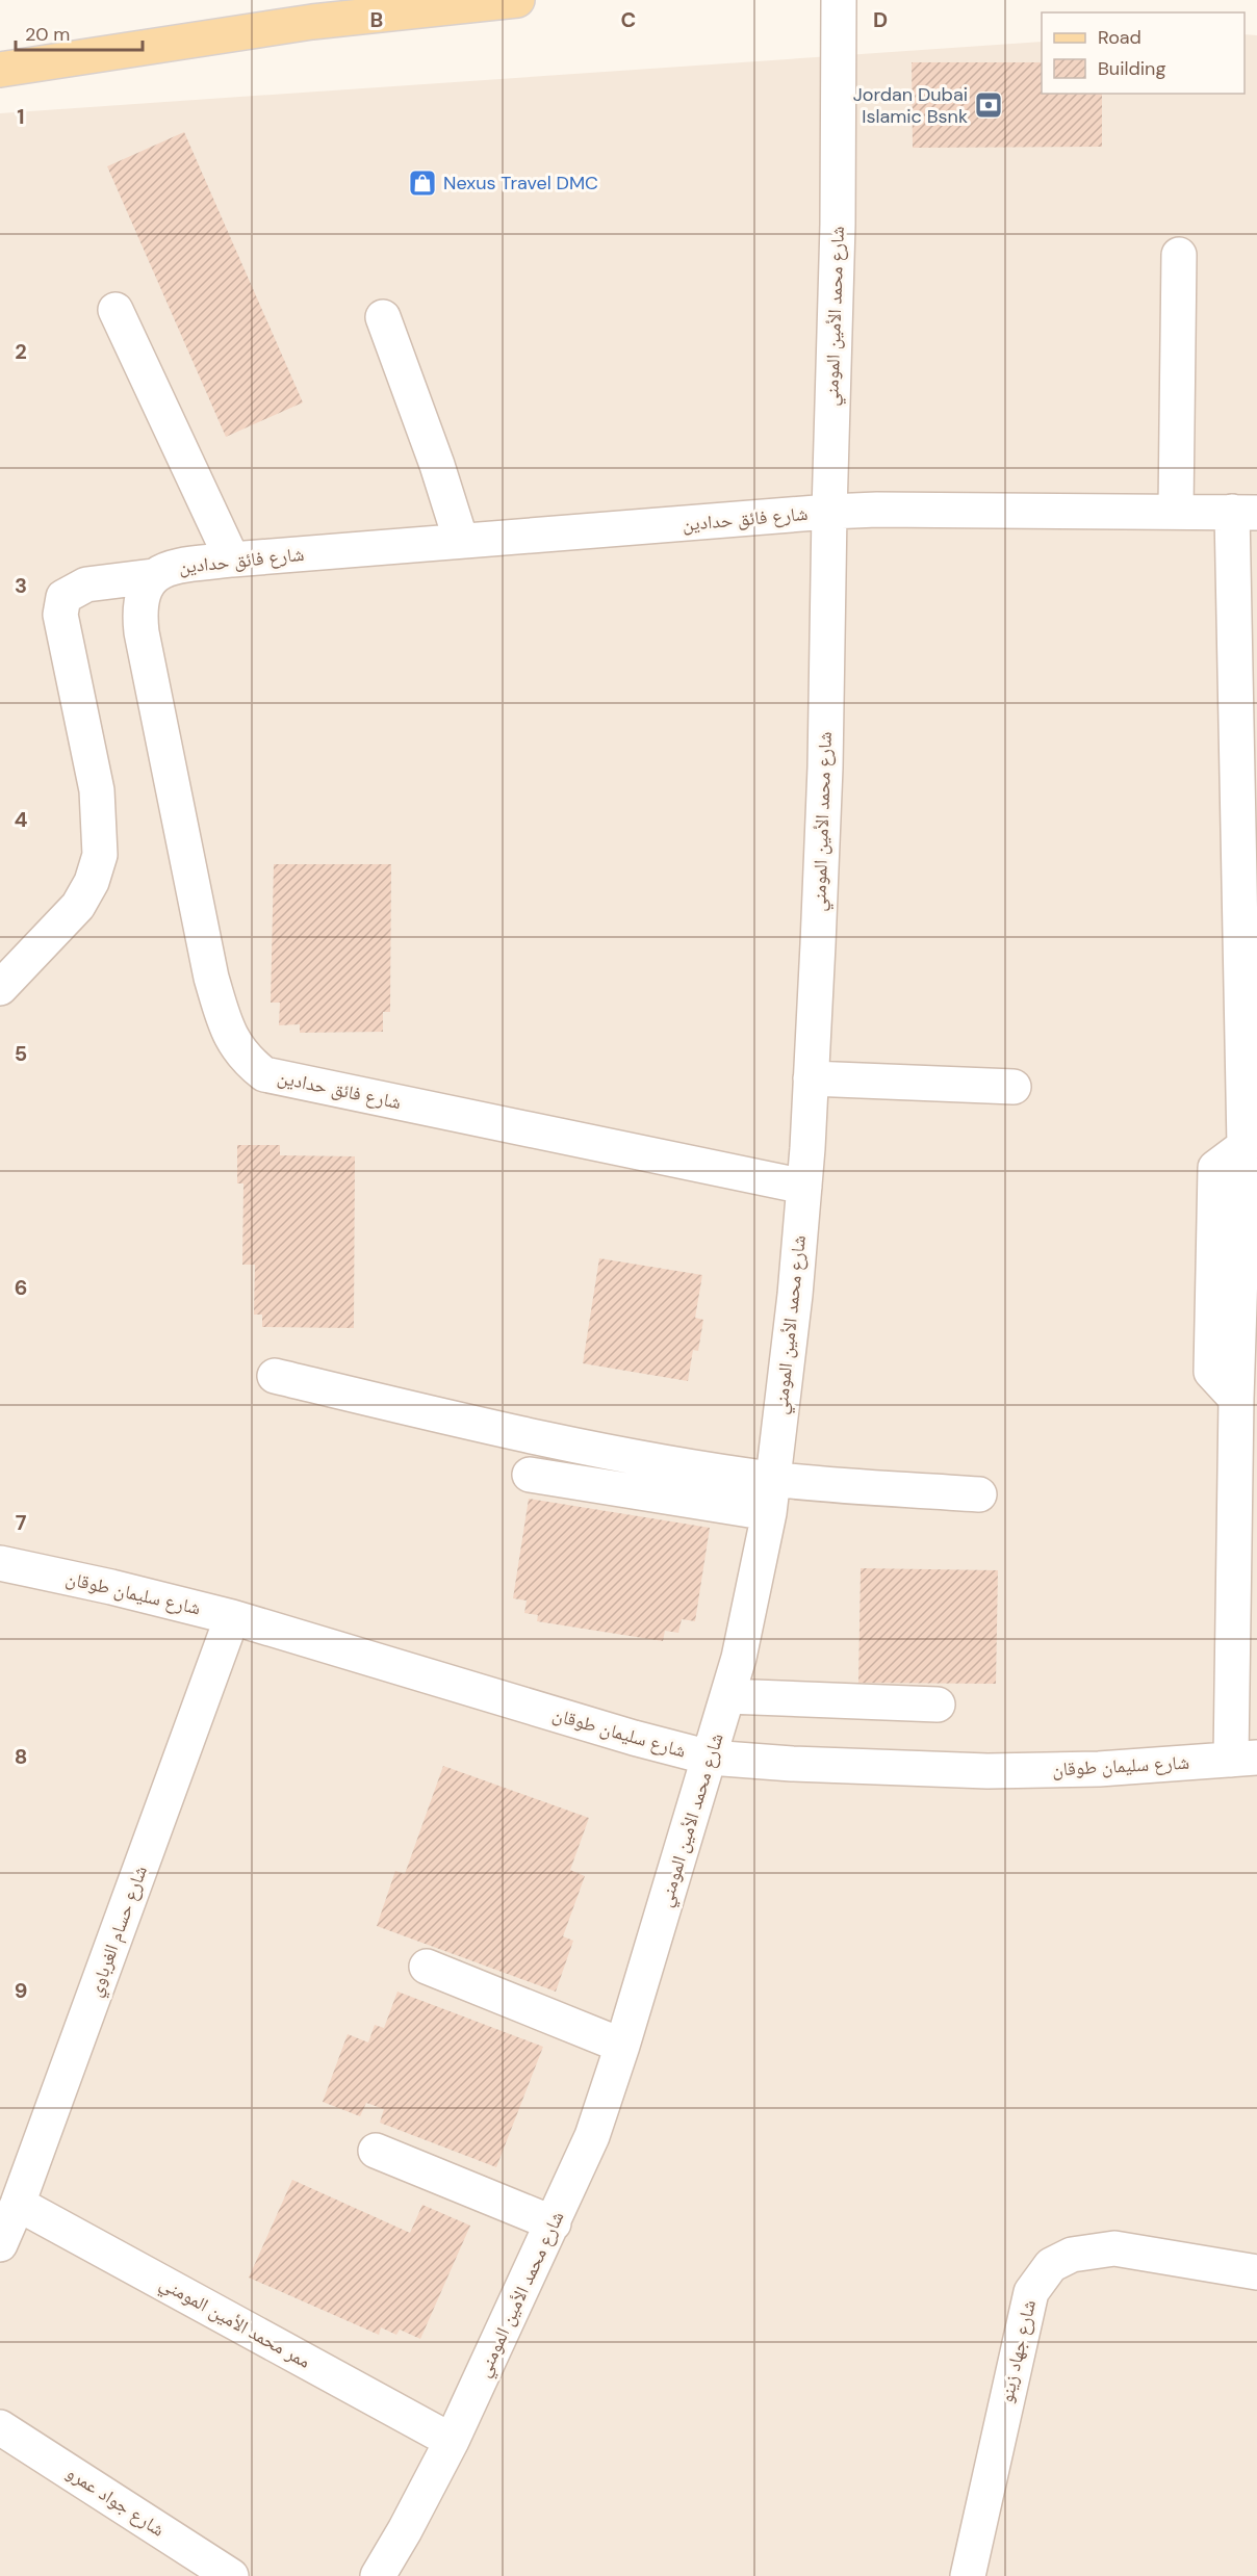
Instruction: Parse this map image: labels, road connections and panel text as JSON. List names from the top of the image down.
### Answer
{
  "streets": {
    "street": [
      "شارع محمد الأمين المومني",
      "شارع فائق حدادين",
      "شارع سليمان طوقان",
      "شارع حسام الغرباوي",
      "ممر محمد الأمين المومني",
      "شارع جهاد زينو",
      "شارع جواد عمرو"
    ]
  },
  "crossings": [
    ["شارع محمد الأمين المومني", "شارع فائق حدادين"],
    ["شارع محمد الأمين المومني", "شارع سليمان طوقان"],
    ["شارع محمد الأمين المومني", "ممر محمد الأمين المومني"],
    ["شارع سليمان طوقان", "شارع حسام الغرباوي"],
    ["شارع حسام الغرباوي", "ممر محمد الأمين المومني"]
  ],
  "places": {
    "bank": ["Jordan Dubai Islamic Bsnk"],
    "shop": ["Nexus Travel DMC"]
  },
  "legend": ["Road", "Building"],
  "scale_bar": "20 m",
  "grid": {
    "columns": ["B", "C", "D"],
    "rows": [
      "1",
      "2",
      "3",
      "4",
      "5",
      "6",
      "7",
      "8",
      "9"
    ]
  }
}
